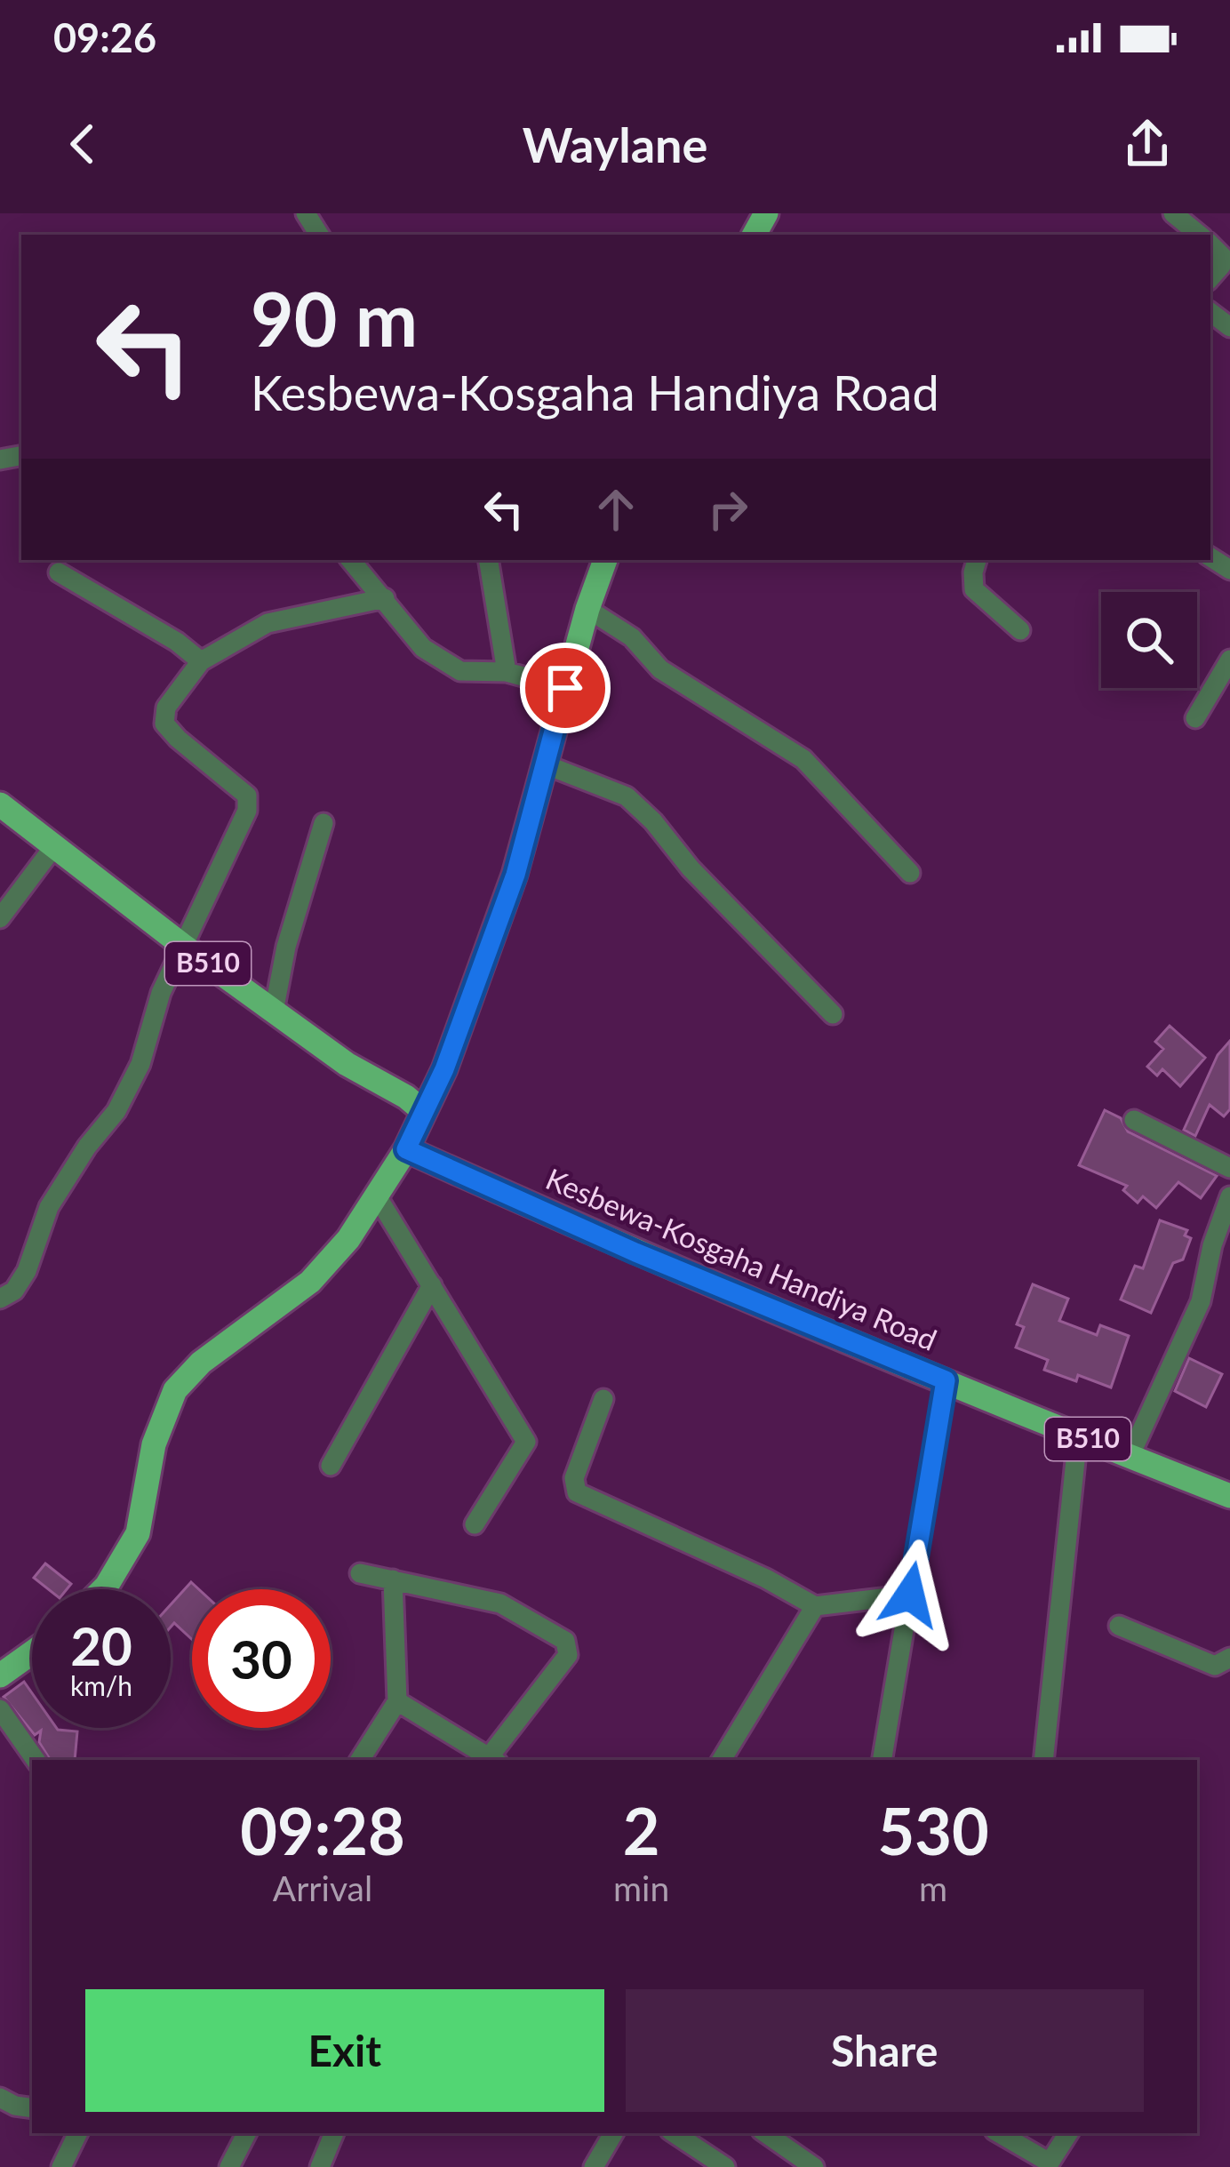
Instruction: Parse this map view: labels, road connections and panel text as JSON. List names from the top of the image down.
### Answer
{
  "streets": {
    "main road": ["B510", "Kesbewa-Kosgaha Handiya Road"]
  },
  "page": {
    "status": "09:26",
    "header": "Waylane",
    "turn": ["90 m", "Kesbewa-Kosgaha Handiya Road"],
    "speed": "20 km/h",
    "limit": "30",
    "eta": [
      "09:28",
      "Arrival",
      "2",
      "min",
      "530",
      "m"
    ],
    "buttons": ["Exit", "Share"]
  }
}
